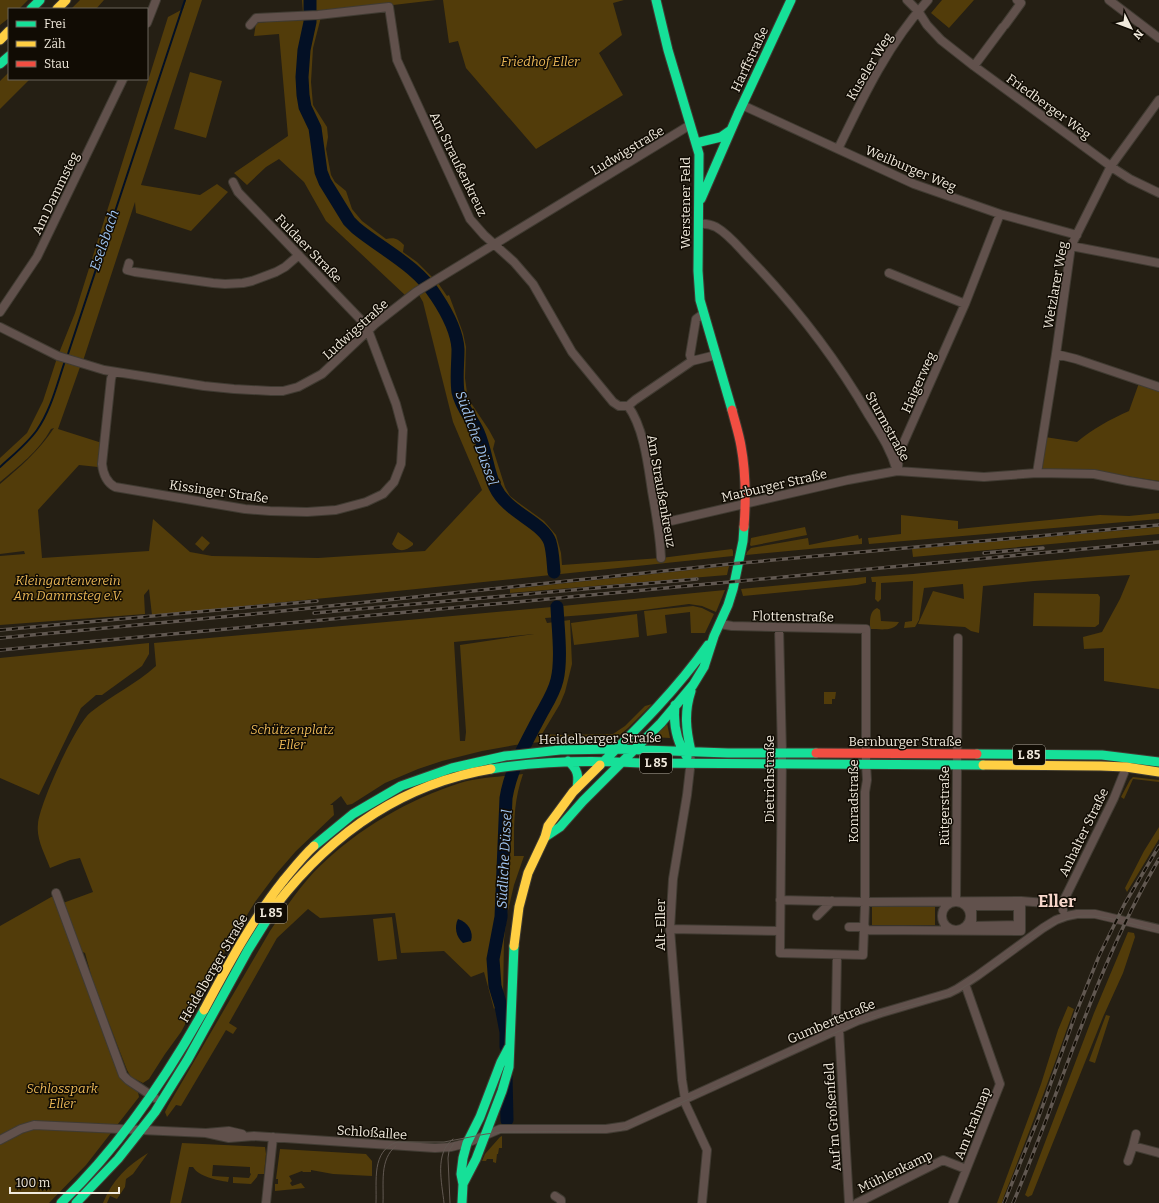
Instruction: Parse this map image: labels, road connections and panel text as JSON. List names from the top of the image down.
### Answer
{
  "streets": {
    "main road": [
      "Harffstraße",
      "Werstener Feld",
      "Heidelberger Straße",
      "Bernburger Straße",
      "L 85"
    ],
    "street": [
      "Kuseler Weg",
      "Friedberger Weg",
      "Ludwigstraße",
      "Am Straußenkreuz",
      "Weilburger Weg",
      "Am Dammsteg",
      "Fuldaer Straße",
      "Wetzlarer Weg",
      "Haigerweg",
      "Sturmstraße",
      "Marburger Straße",
      "Kissinger Straße",
      "Flottenstraße",
      "Dietrichstraße",
      "Konradstraße",
      "Rütgerstraße",
      "Anhalter Straße",
      "Alt-Eller",
      "Gumbertstraße",
      "Auf'm Großenfeld",
      "Am Krahnap",
      "Schloßallee",
      "Mühlenkamp"
    ]
  },
  "crossings": [
    ["Harffstraße", "Weilburger Weg"],
    ["Harffstraße", "Werstener Feld"],
    ["Kuseler Weg", "Friedberger Weg"],
    ["Kuseler Weg", "Weilburger Weg"],
    ["Friedberger Weg", "Wetzlarer Weg"],
    ["Ludwigstraße", "Am Straußenkreuz"],
    ["Ludwigstraße", "Werstener Feld"],
    ["Ludwigstraße", "Fuldaer Straße"],
    ["Ludwigstraße", "Kissinger Straße"],
    ["Am Straußenkreuz", "Marburger Straße"],
    ["Weilburger Weg", "Wetzlarer Weg"],
    ["Weilburger Weg", "Haigerweg"],
    ["Werstener Feld", "Sturmstraße"],
    ["Werstener Feld", "Marburger Straße"],
    ["Werstener Feld", "Flottenstraße"],
    ["Fuldaer Straße", "Kissinger Straße"],
    ["Wetzlarer Weg", "Sturmstraße"],
    ["Haigerweg", "Sturmstraße"],
    ["Haigerweg", "Marburger Straße"],
    ["Sturmstraße", "Marburger Straße"],
    ["Flottenstraße", "Dietrichstraße"],
    ["Flottenstraße", "Konradstraße"],
    ["Heidelberger Straße", "Bernburger Straße"],
    ["Heidelberger Straße", "Alt-Eller"],
    ["Heidelberger Straße", "Schloßallee"],
    ["Bernburger Straße", "L 85"],
    ["Bernburger Straße", "Dietrichstraße"],
    ["Bernburger Straße", "Konradstraße"],
    ["Bernburger Straße", "Rütgerstraße"],
    ["Bernburger Straße", "Anhalter Straße"],
    ["Bernburger Straße", "Alt-Eller"],
    ["L 85", "Anhalter Straße"],
    ["Dietrichstraße", "Konradstraße"],
    ["Dietrichstraße", "Auf'm Großenfeld"],
    ["Konradstraße", "Auf'm Großenfeld"],
    ["Alt-Eller", "Gumbertstraße"],
    ["Gumbertstraße", "Auf'm Großenfeld"],
    ["Gumbertstraße", "Am Krahnap"],
    ["Gumbertstraße", "Schloßallee"],
    ["Am Krahnap", "Mühlenkamp"]
  ],
  "districts": ["Eller"],
  "water": ["Eselsbach", "Südliche Düssel"],
  "parks": [
    "Friedhof Eller",
    "Kleingartenverein Am Dammsteg e.V.",
    "Schützenplatz Eller",
    "Schlosspark Eller"
  ],
  "legend": ["Frei", "Zäh", "Stau"],
  "scale_bar": "100 m",
  "north": "bottom right"
}
